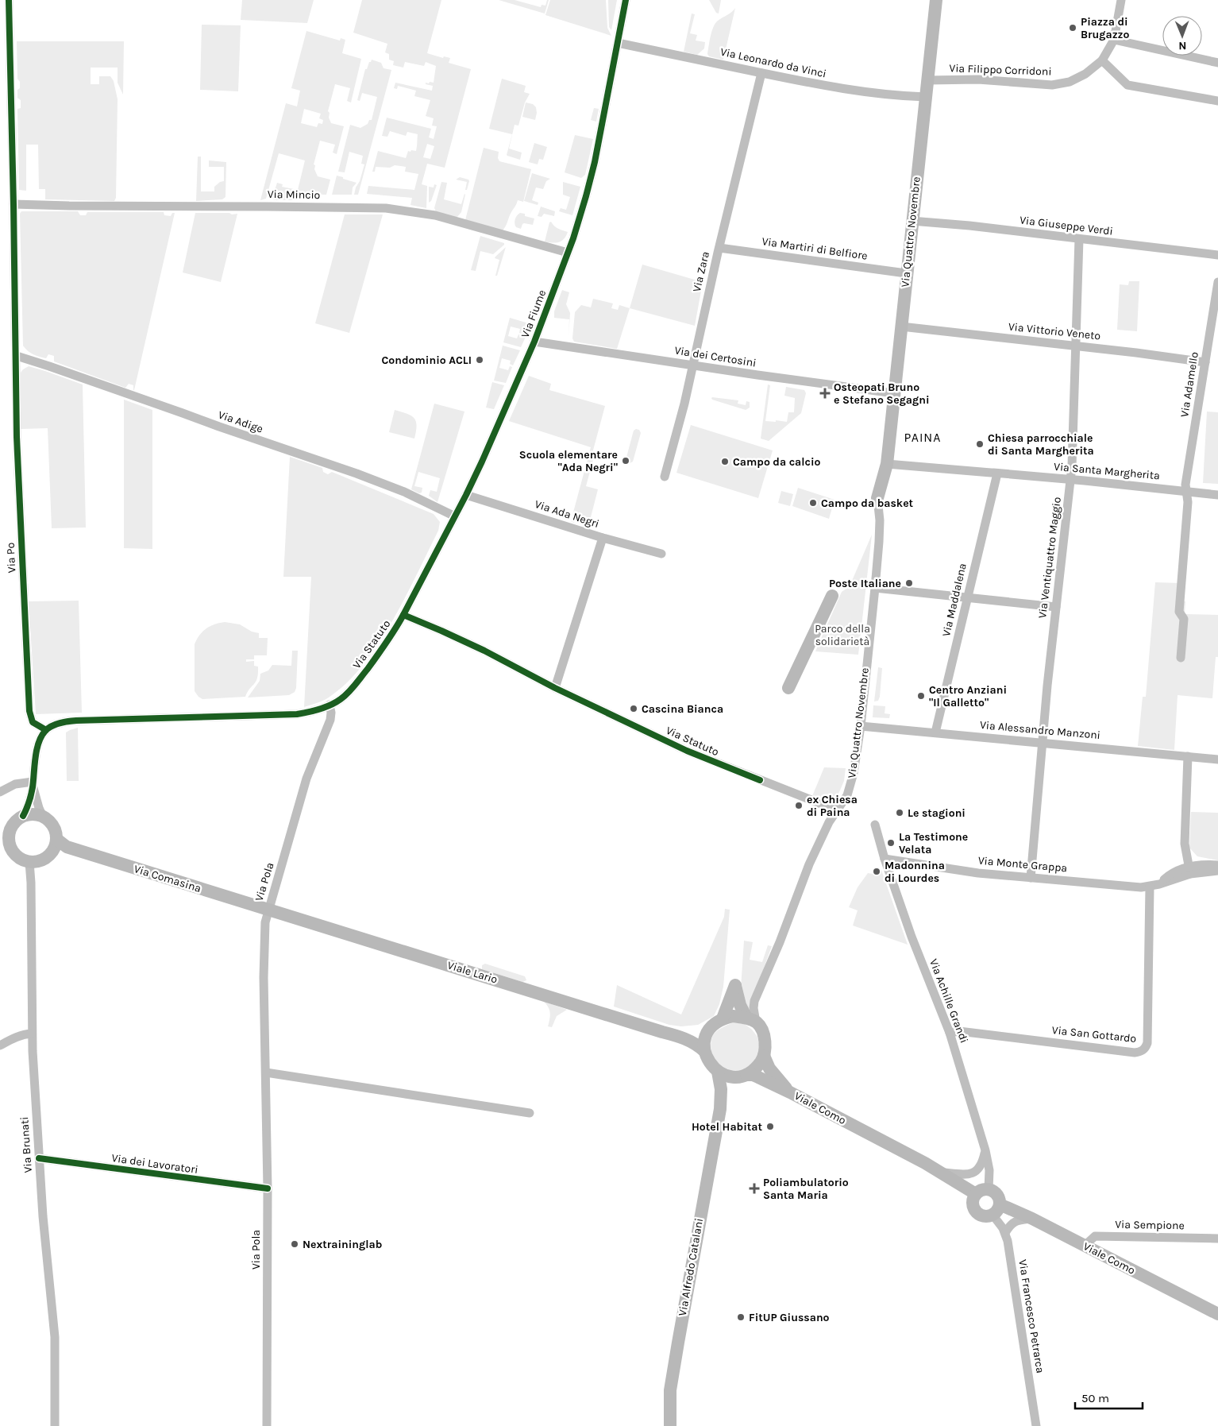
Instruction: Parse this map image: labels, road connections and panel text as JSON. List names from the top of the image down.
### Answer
{
  "streets": {
    "main road": [
      "Via Quattro Novembre",
      "Via Comasina",
      "Viale Lario",
      "Viale Como",
      "Via Alfredo Catalani"
    ],
    "street": [
      "Via Leonardo da Vinci",
      "Via Filippo Corridoni",
      "Via Mincio",
      "Via Giuseppe Verdi",
      "Via Martiri di Belfiore",
      "Via Zara",
      "Via Fiume",
      "Via Vittorio Veneto",
      "Via dei Certosini",
      "Via Adamello",
      "Via Adige",
      "Via Santa Margherita",
      "Via Ada Negri",
      "Via Po",
      "Via Ventiquattro Maggio",
      "Via Maddalena",
      "Via Statuto",
      "Via Alessandro Manzoni",
      "Via Monte Grappa",
      "Via Pola",
      "Via Achille Grandi",
      "Via San Gottardo",
      "Via Brunati",
      "Via dei Lavoratori",
      "Via Sempione",
      "Via Francesco Petrarca"
    ]
  },
  "crossings": [
    ["Via Leonardo da Vinci", "Via Quattro Novembre"],
    ["Via Leonardo da Vinci", "Via Zara"],
    ["Via Leonardo da Vinci", "Via Fiume"],
    ["Via Filippo Corridoni", "Via Quattro Novembre"],
    ["Via Mincio", "Via Fiume"],
    ["Via Mincio", "Via Po"],
    ["Via Giuseppe Verdi", "Via Quattro Novembre"],
    ["Via Giuseppe Verdi", "Via Ventiquattro Maggio"],
    ["Via Quattro Novembre", "Via Martiri di Belfiore"],
    ["Via Quattro Novembre", "Via Vittorio Veneto"],
    ["Via Quattro Novembre", "Via dei Certosini"],
    ["Via Quattro Novembre", "Via Santa Margherita"],
    ["Via Quattro Novembre", "Via Statuto"],
    ["Via Quattro Novembre", "Via Alessandro Manzoni"],
    ["Via Quattro Novembre", "Viale Lario"],
    ["Via Quattro Novembre", "Viale Como"],
    ["Via Quattro Novembre", "Via Alfredo Catalani"],
    ["Via Martiri di Belfiore", "Via Zara"],
    ["Via Zara", "Via dei Certosini"],
    ["Via Fiume", "Via dei Certosini"],
    ["Via Fiume", "Via Adige"],
    ["Via Fiume", "Via Ada Negri"],
    ["Via Fiume", "Via Statuto"],
    ["Via Vittorio Veneto", "Via Adamello"],
    ["Via Vittorio Veneto", "Via Ventiquattro Maggio"],
    ["Via Adamello", "Via Santa Margherita"],
    ["Via Adige", "Via Po"],
    ["Via Santa Margherita", "Via Ventiquattro Maggio"],
    ["Via Santa Margherita", "Via Maddalena"],
    ["Via Po", "Via Statuto"],
    ["Via Ventiquattro Maggio", "Via Alessandro Manzoni"],
    ["Via Ventiquattro Maggio", "Via Monte Grappa"],
    ["Via Maddalena", "Via Alessandro Manzoni"],
    ["Via Statuto", "Via Pola"],
    ["Via Monte Grappa", "Via Achille Grandi"],
    ["Via Monte Grappa", "Via San Gottardo"],
    ["Via Comasina", "Via Pola"],
    ["Via Comasina", "Viale Lario"],
    ["Via Comasina", "Via Brunati"],
    ["Via Pola", "Viale Lario"],
    ["Via Pola", "Via dei Lavoratori"],
    ["Viale Lario", "Viale Como"],
    ["Viale Lario", "Via Alfredo Catalani"],
    ["Via Achille Grandi", "Via San Gottardo"],
    ["Via Achille Grandi", "Viale Como"],
    ["Via Achille Grandi", "Via Francesco Petrarca"],
    ["Viale Como", "Via Sempione"],
    ["Viale Como", "Via Alfredo Catalani"],
    ["Viale Como", "Via Francesco Petrarca"],
    ["Via Brunati", "Via dei Lavoratori"]
  ],
  "districts": ["PAINA"],
  "parks": ["Parco della solidarietà"],
  "places": {
    "other": [
      "Piazza di Brugazzo",
      "Condominio ACLI",
      "Chiesa parrocchiale di Santa Margherita",
      "Scuola elementare \"Ada Negri\"",
      "Campo da calcio",
      "Campo da basket",
      "Poste Italiane",
      "Centro Anziani \"Il Galletto\"",
      "Cascina Bianca",
      "ex Chiesa di Paina",
      "Le stagioni",
      "La Testimone Velata",
      "Madonnina di Lourdes",
      "Hotel Habitat",
      "Nextraininglab",
      "FitUP Giussano"
    ],
    "health": ["Osteopati Bruno e Stefano Segagni", "Poliambulatorio Santa Maria"]
  },
  "scale_bar": "50 m",
  "north": "bottom"
}
